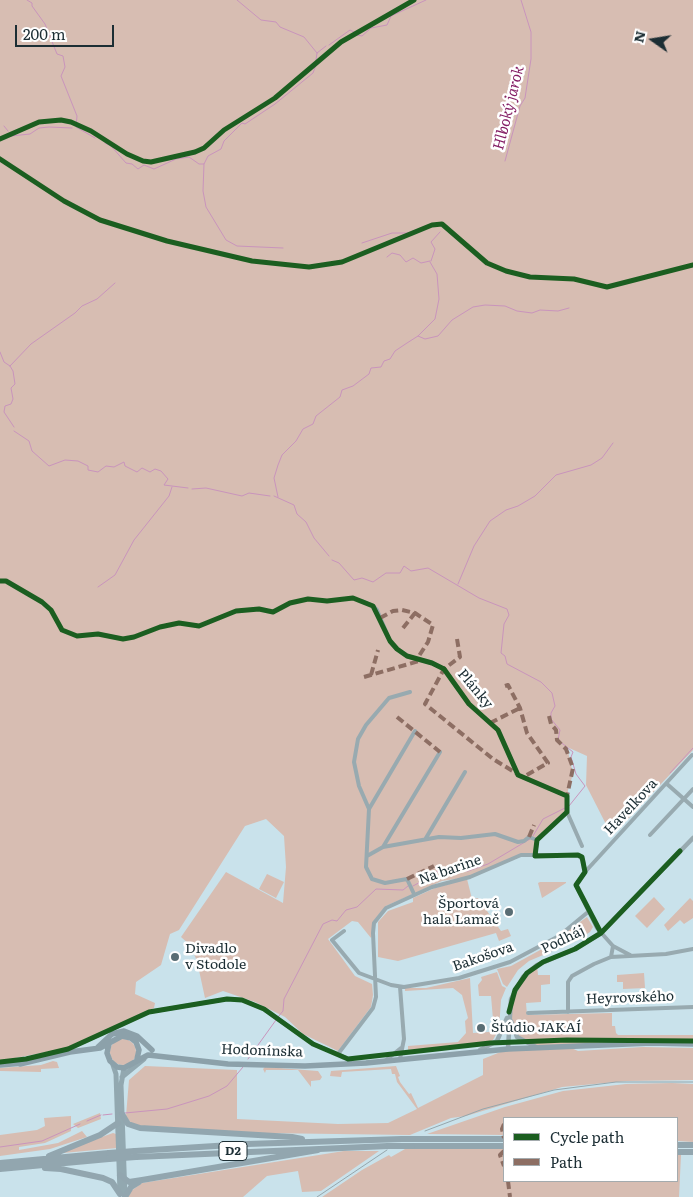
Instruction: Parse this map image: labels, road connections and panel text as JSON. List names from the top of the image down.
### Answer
{
  "streets": {
    "highway": ["D2"],
    "main road": ["Hodonínska"],
    "street": [
      "Plánky",
      "Havelkova",
      "Na barine",
      "Podháj",
      "Bakošova",
      "Heyrovského"
    ]
  },
  "crossings": [
    ["Havelkova", "Na barine"],
    ["Na barine", "Bakošova"],
    ["Na barine", "Hodonínska"],
    ["Podháj", "Hodonínska"]
  ],
  "water": ["Hlboký jarok"],
  "places": ["Športová hala Lamač", "Divadlo v Stodole", "Štúdio JAKAÍ"],
  "legend": ["Cycle path", "Path"],
  "scale_bar": "200 m",
  "north": "left"
}
